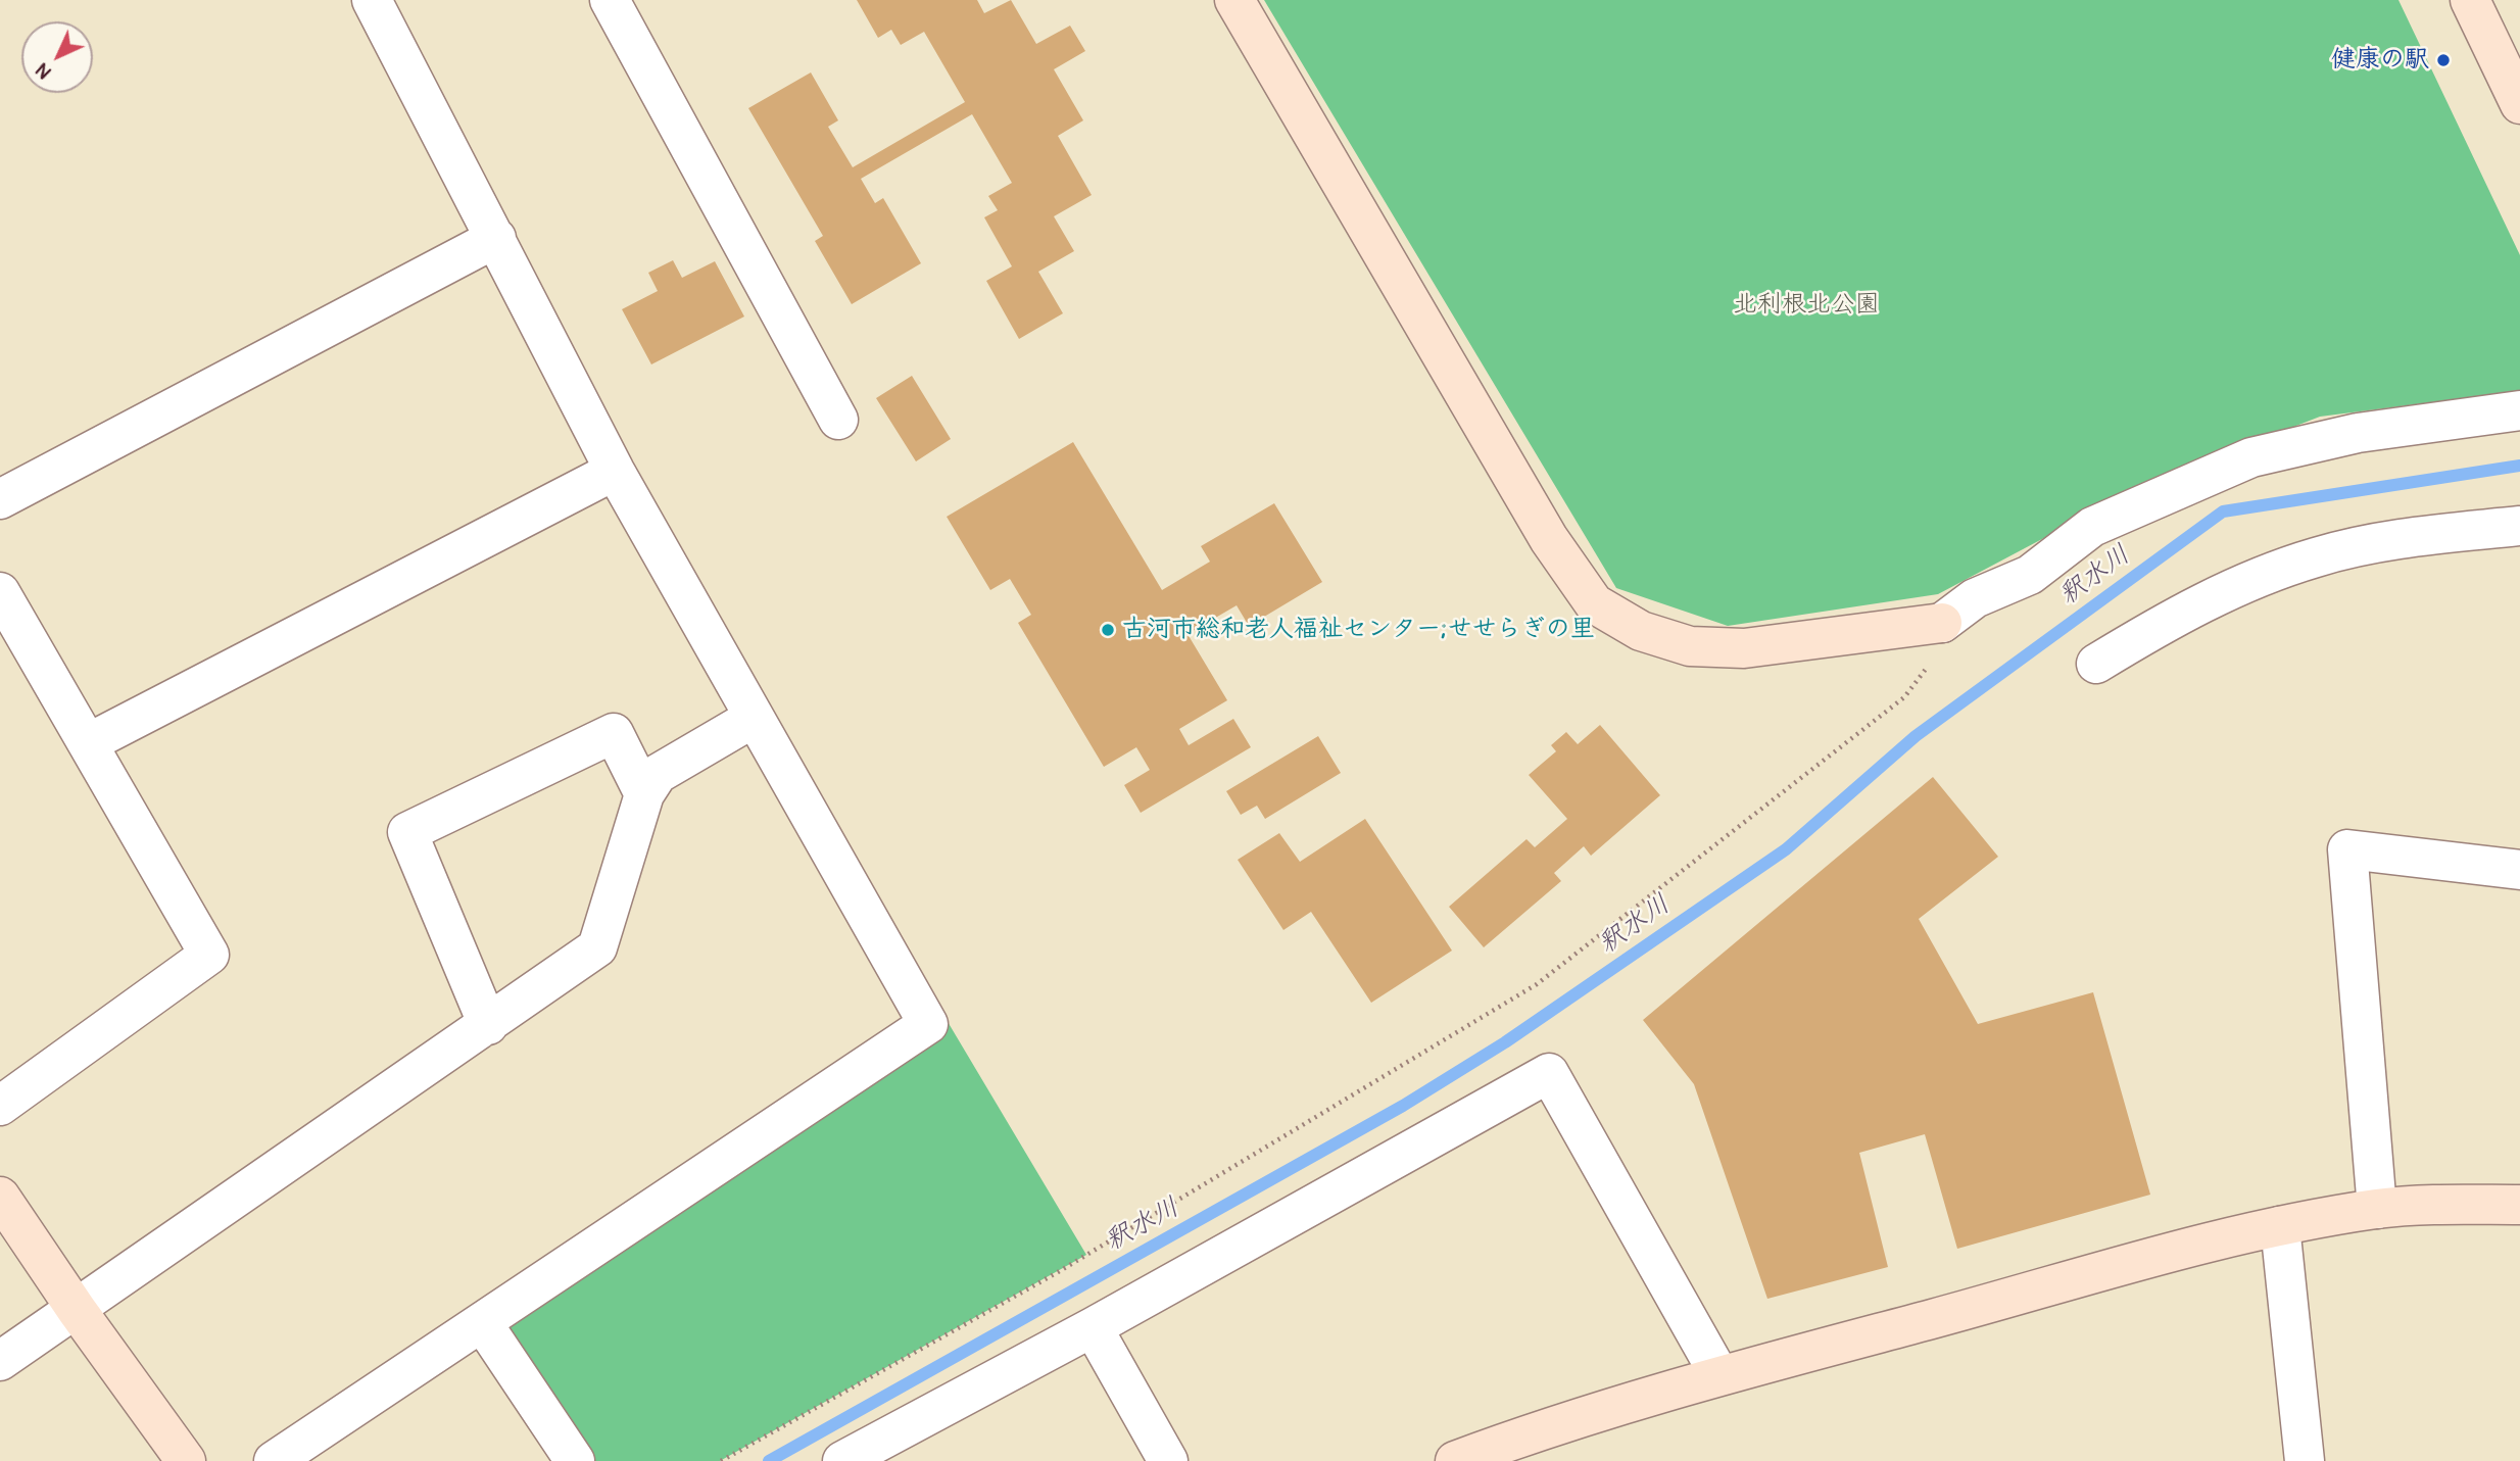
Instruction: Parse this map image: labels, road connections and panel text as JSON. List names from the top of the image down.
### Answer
{
  "water": ["釈水川"],
  "parks": ["北利根北公園"],
  "places": ["健康の駅", "古河市総和老人福祉センター;せせらぎの里"],
  "north": "bottom left"
}
